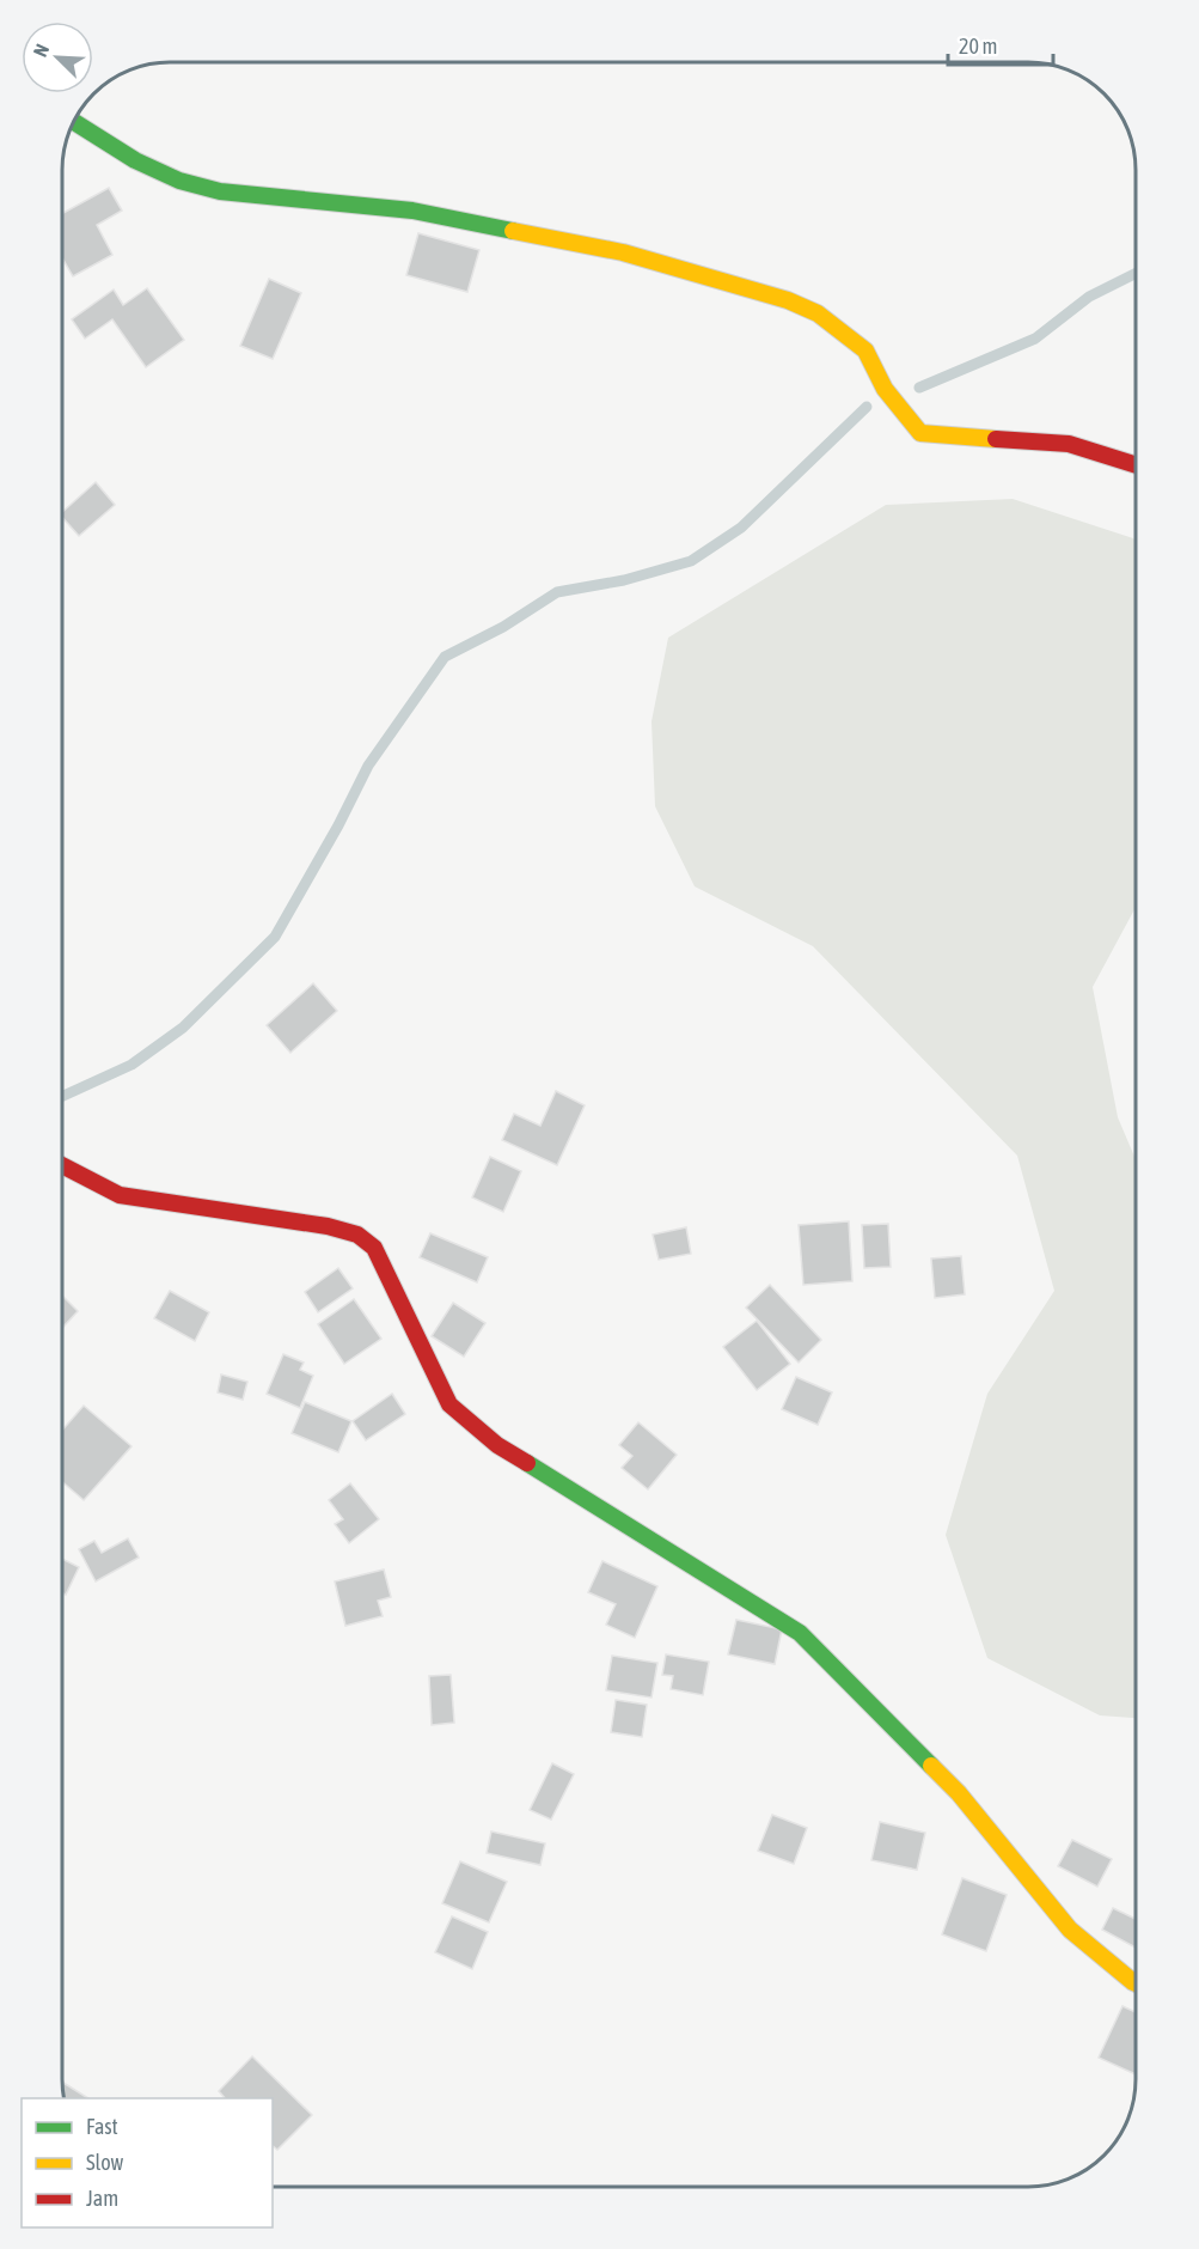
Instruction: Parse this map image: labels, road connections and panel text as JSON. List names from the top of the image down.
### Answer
{
  "legend": ["Fast", "Slow", "Jam"],
  "scale_bar": "20 m",
  "north": "top left"
}
